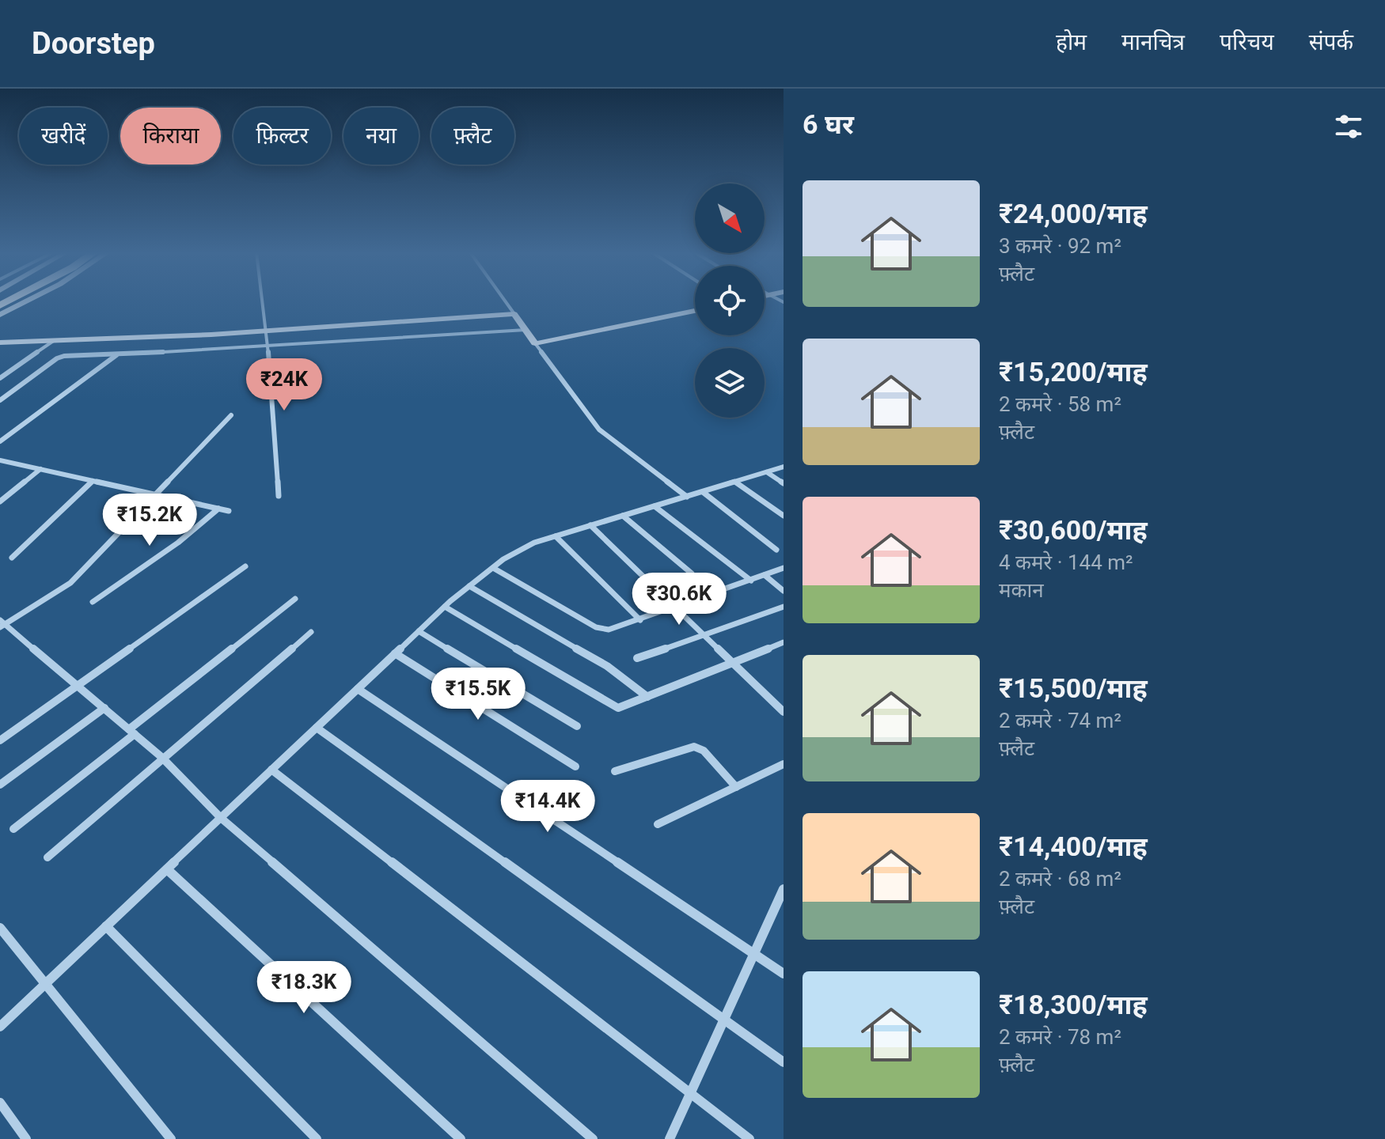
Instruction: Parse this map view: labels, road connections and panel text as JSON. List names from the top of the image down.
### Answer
{
  "north": "bottom right",
  "page": {
    "header": "Doorstep",
    "nav": [
      "होम",
      "मानचित्र",
      "परिचय",
      "संपर्क"
    ],
    "heading": "6 घर",
    "chip": [
      "खरीदें",
      "किराया",
      "फ़िल्टर",
      "नया",
      "फ़्लैट"
    ],
    "list": [
      {
        "name": "₹24,000/माह",
        "note": "3 कमरे · 92 m² · फ़्लैट"
      },
      {
        "name": "₹15,200/माह",
        "note": "2 कमरे · 58 m² · फ़्लैट"
      },
      {
        "name": "₹30,600/माह",
        "note": "4 कमरे · 144 m² · मकान"
      },
      {
        "name": "₹15,500/माह",
        "note": "2 कमरे · 74 m² · फ़्लैट"
      },
      {
        "name": "₹14,400/माह",
        "note": "2 कमरे · 68 m² · फ़्लैट"
      },
      {
        "name": "₹18,300/माह",
        "note": "2 कमरे · 78 m² · फ़्लैट"
      }
    ],
    "price": [
      "₹24K",
      "₹15.2K",
      "₹30.6K",
      "₹15.5K",
      "₹14.4K",
      "₹18.3K"
    ]
  }
}
